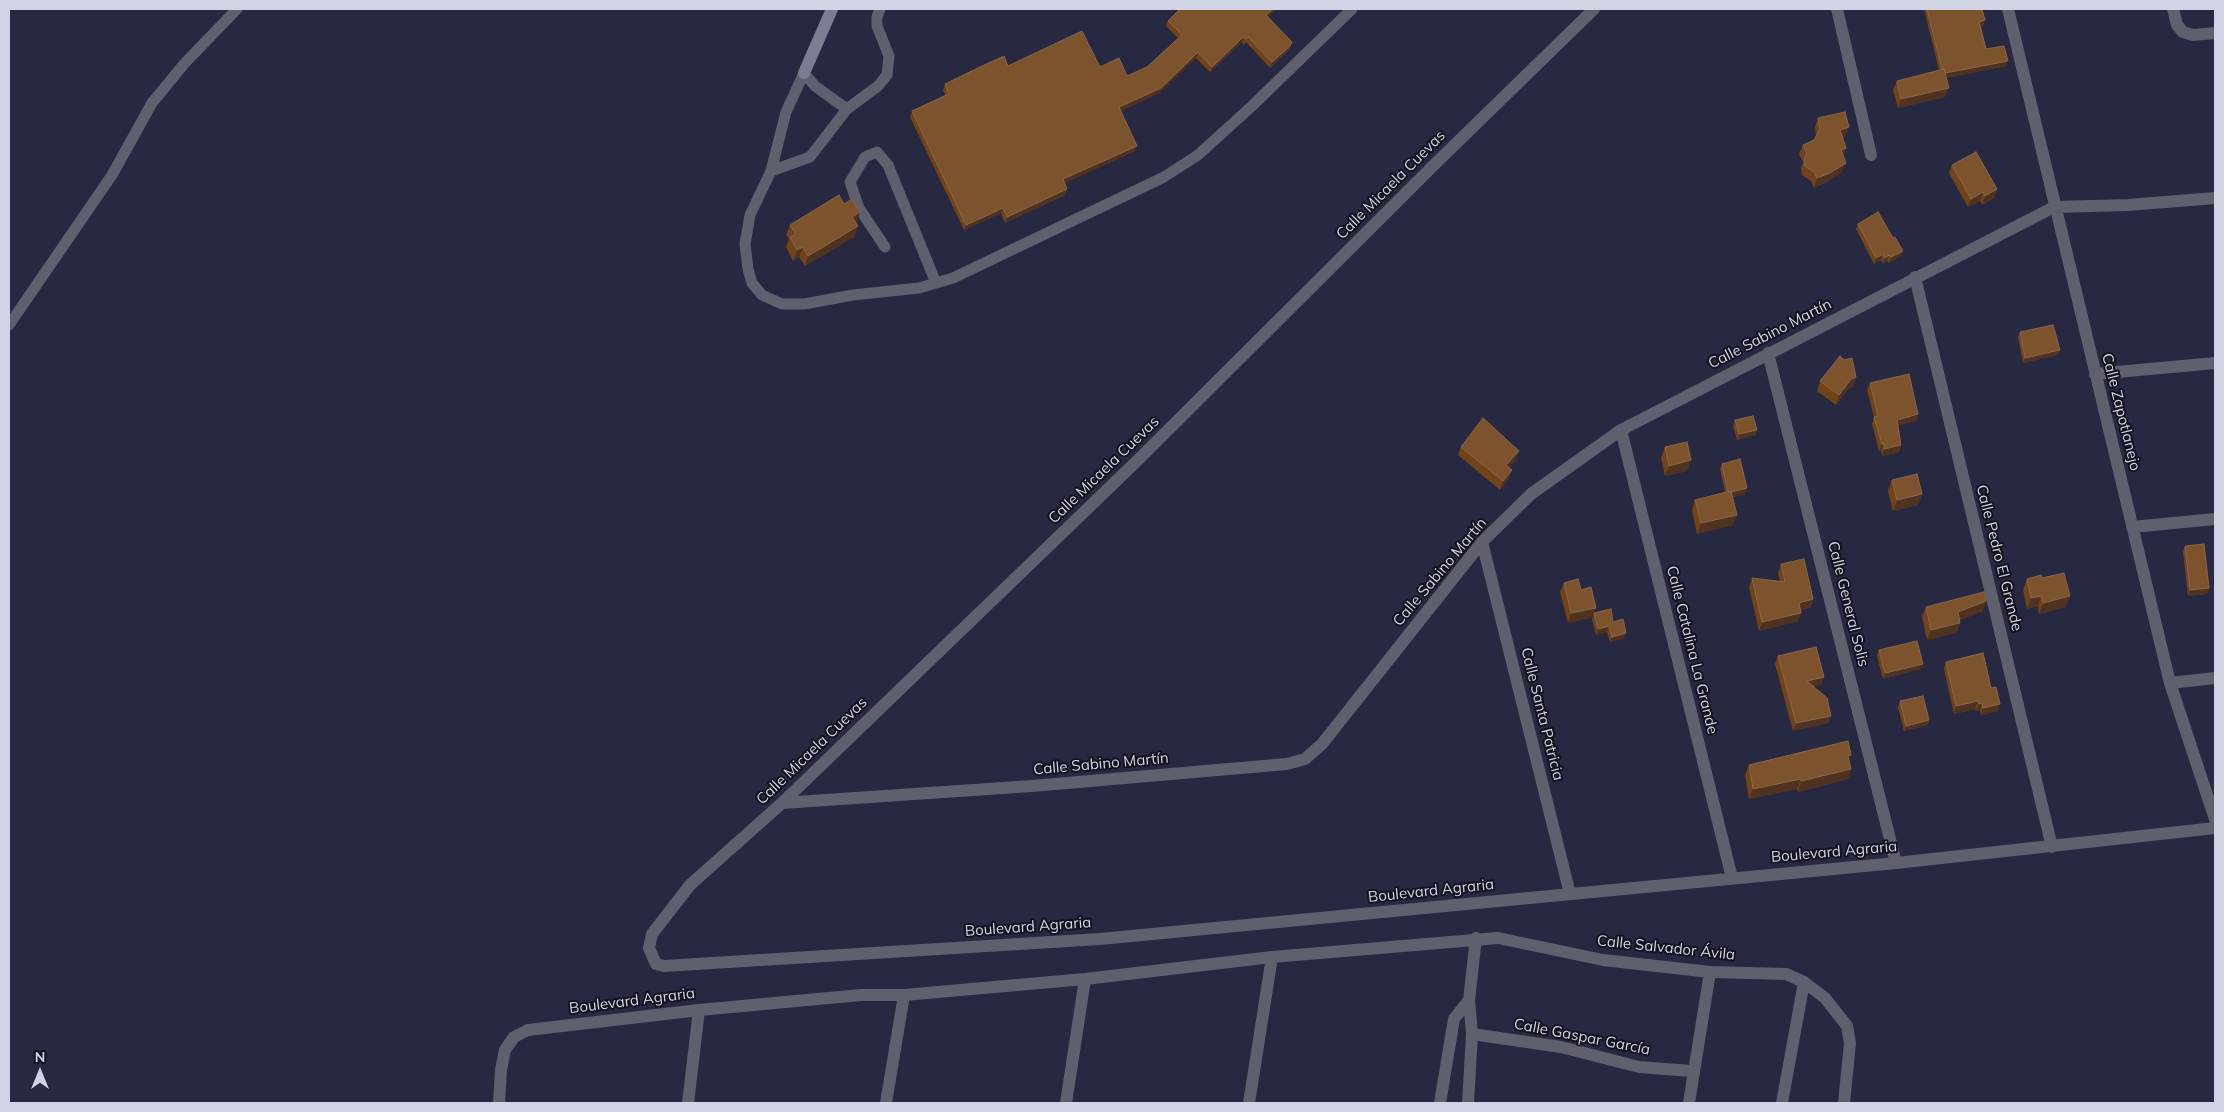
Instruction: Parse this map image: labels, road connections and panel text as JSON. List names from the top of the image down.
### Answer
{
  "streets": {
    "street": [
      "Calle Micaela Cuevas",
      "Calle Sabino Martín",
      "Calle Zapotlanejo",
      "Calle Pedro El Grande",
      "Calle General Solis",
      "Calle Catalina La Grande",
      "Calle Santa Patricia",
      "Boulevard Agraria",
      "Calle Salvador Ávila",
      "Calle Gaspar García"
    ]
  },
  "crossings": [
    ["Calle Micaela Cuevas", "Calle Sabino Martín"],
    ["Calle Micaela Cuevas", "Boulevard Agraria"],
    ["Calle Sabino Martín", "Calle Zapotlanejo"],
    ["Calle Sabino Martín", "Calle Pedro El Grande"],
    ["Calle Sabino Martín", "Calle General Solis"],
    ["Calle Sabino Martín", "Calle Catalina La Grande"],
    ["Calle Sabino Martín", "Calle Santa Patricia"],
    ["Calle Pedro El Grande", "Boulevard Agraria"],
    ["Calle General Solis", "Boulevard Agraria"],
    ["Calle Catalina La Grande", "Boulevard Agraria"],
    ["Calle Santa Patricia", "Boulevard Agraria"],
    ["Boulevard Agraria", "Calle Salvador Ávila"]
  ],
  "north": "top"
}
